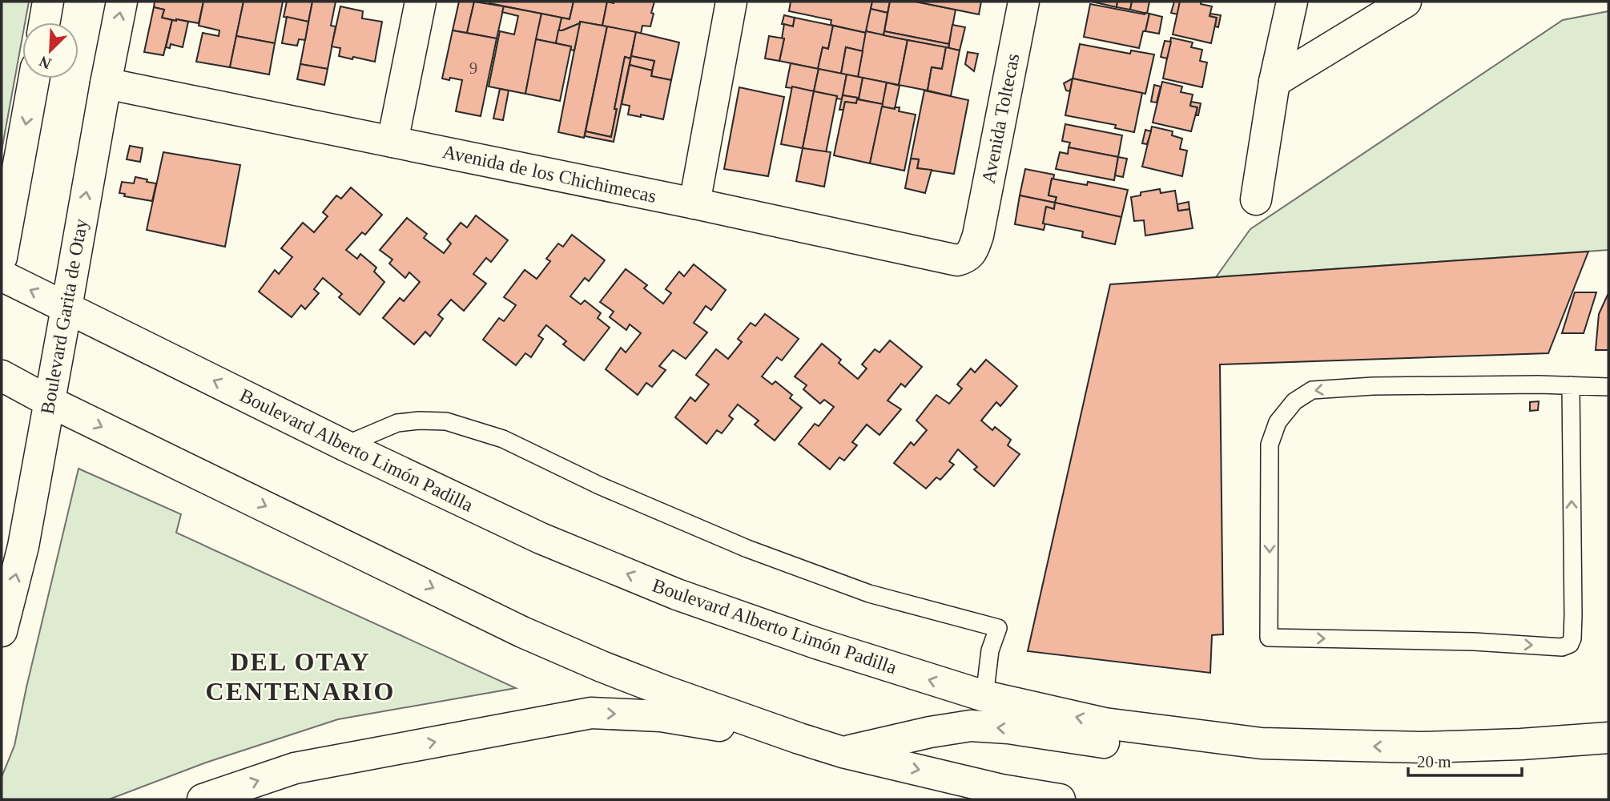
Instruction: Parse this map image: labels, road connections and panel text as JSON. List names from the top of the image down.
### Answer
{
  "streets": {
    "main road": [
      "Avenida Toltecas",
      "Avenida de los Chichimecas",
      "Boulevard Garita de Otay",
      "Boulevard Alberto Limón Padilla"
    ]
  },
  "crossings": [
    ["Avenida Toltecas", "Avenida de los Chichimecas"],
    ["Avenida de los Chichimecas", "Boulevard Garita de Otay"],
    ["Boulevard Garita de Otay", "Boulevard Alberto Limón Padilla"]
  ],
  "districts": ["DEL OTAY CENTENARIO"],
  "house_numbers": ["9"],
  "scale_bar": "20 m",
  "north": "bottom left"
}
